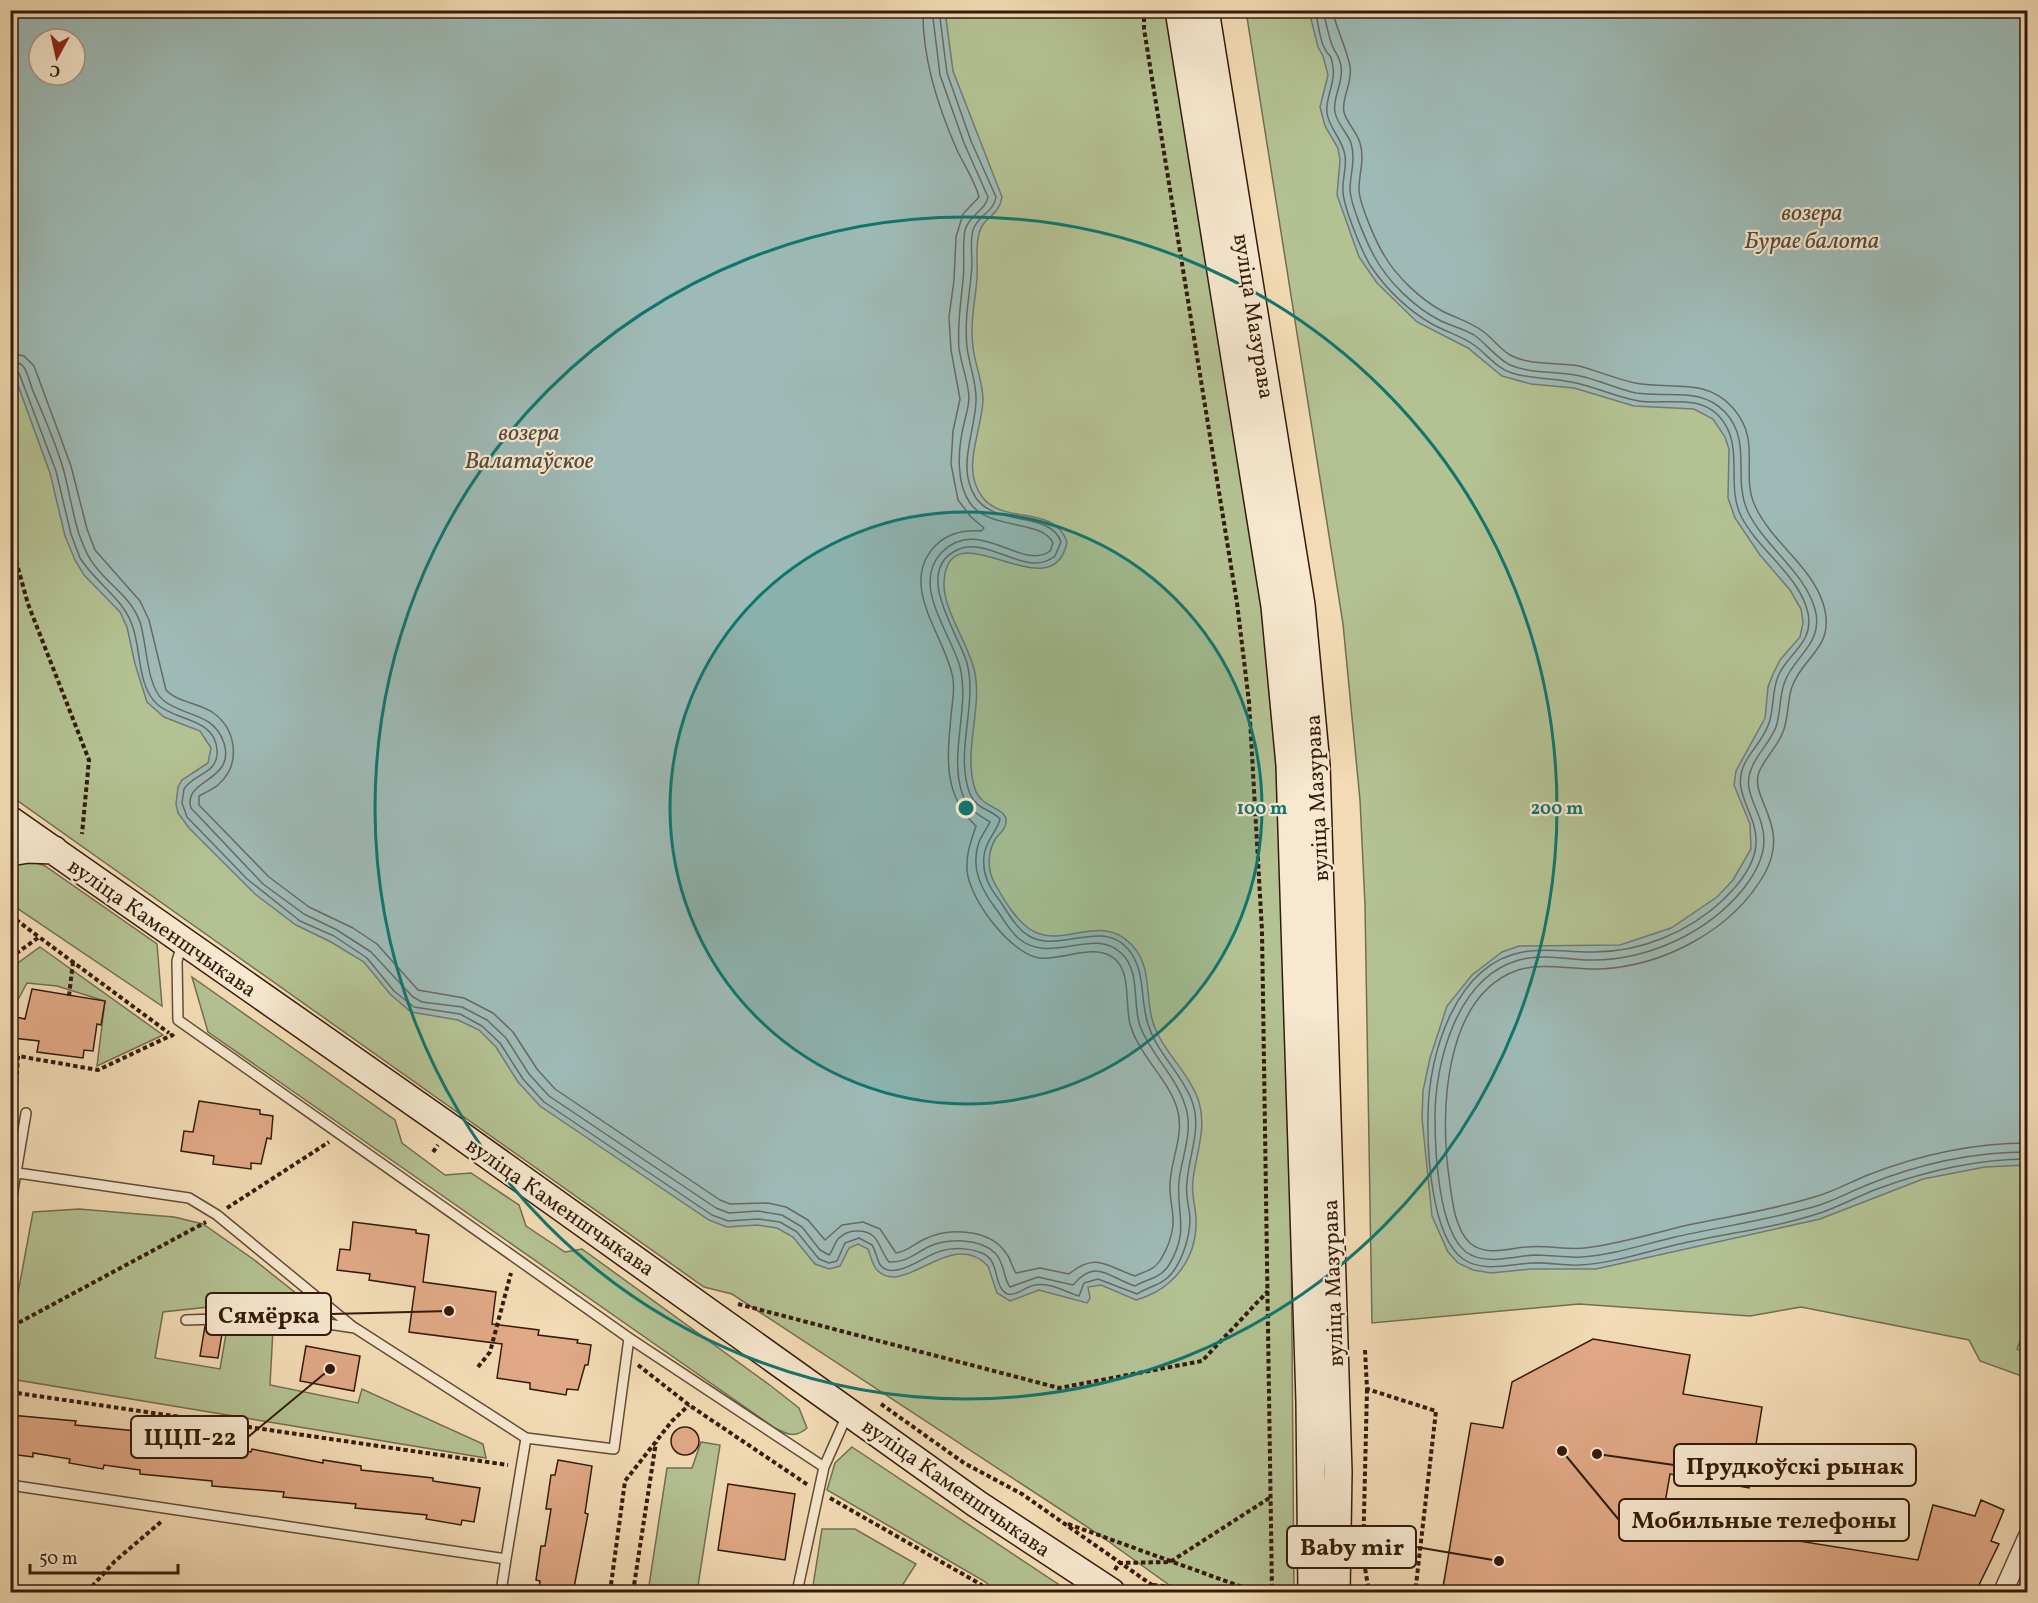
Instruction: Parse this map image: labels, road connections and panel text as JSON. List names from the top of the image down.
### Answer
{
  "streets": {
    "main road": ["вуліца Мазурава", "вуліца Каменшчыкава"]
  },
  "water": ["возера Бурае балота", "возера Валатаўское"],
  "places": [
    "Сямёрка",
    "ЦЦП-22",
    "Мобильные телефоны",
    "Прудкоўскі рынак",
    "Baby mir"
  ],
  "scale_bar": "50 m",
  "north": "bottom",
  "rings": ["100 m", "200 m"]
}
